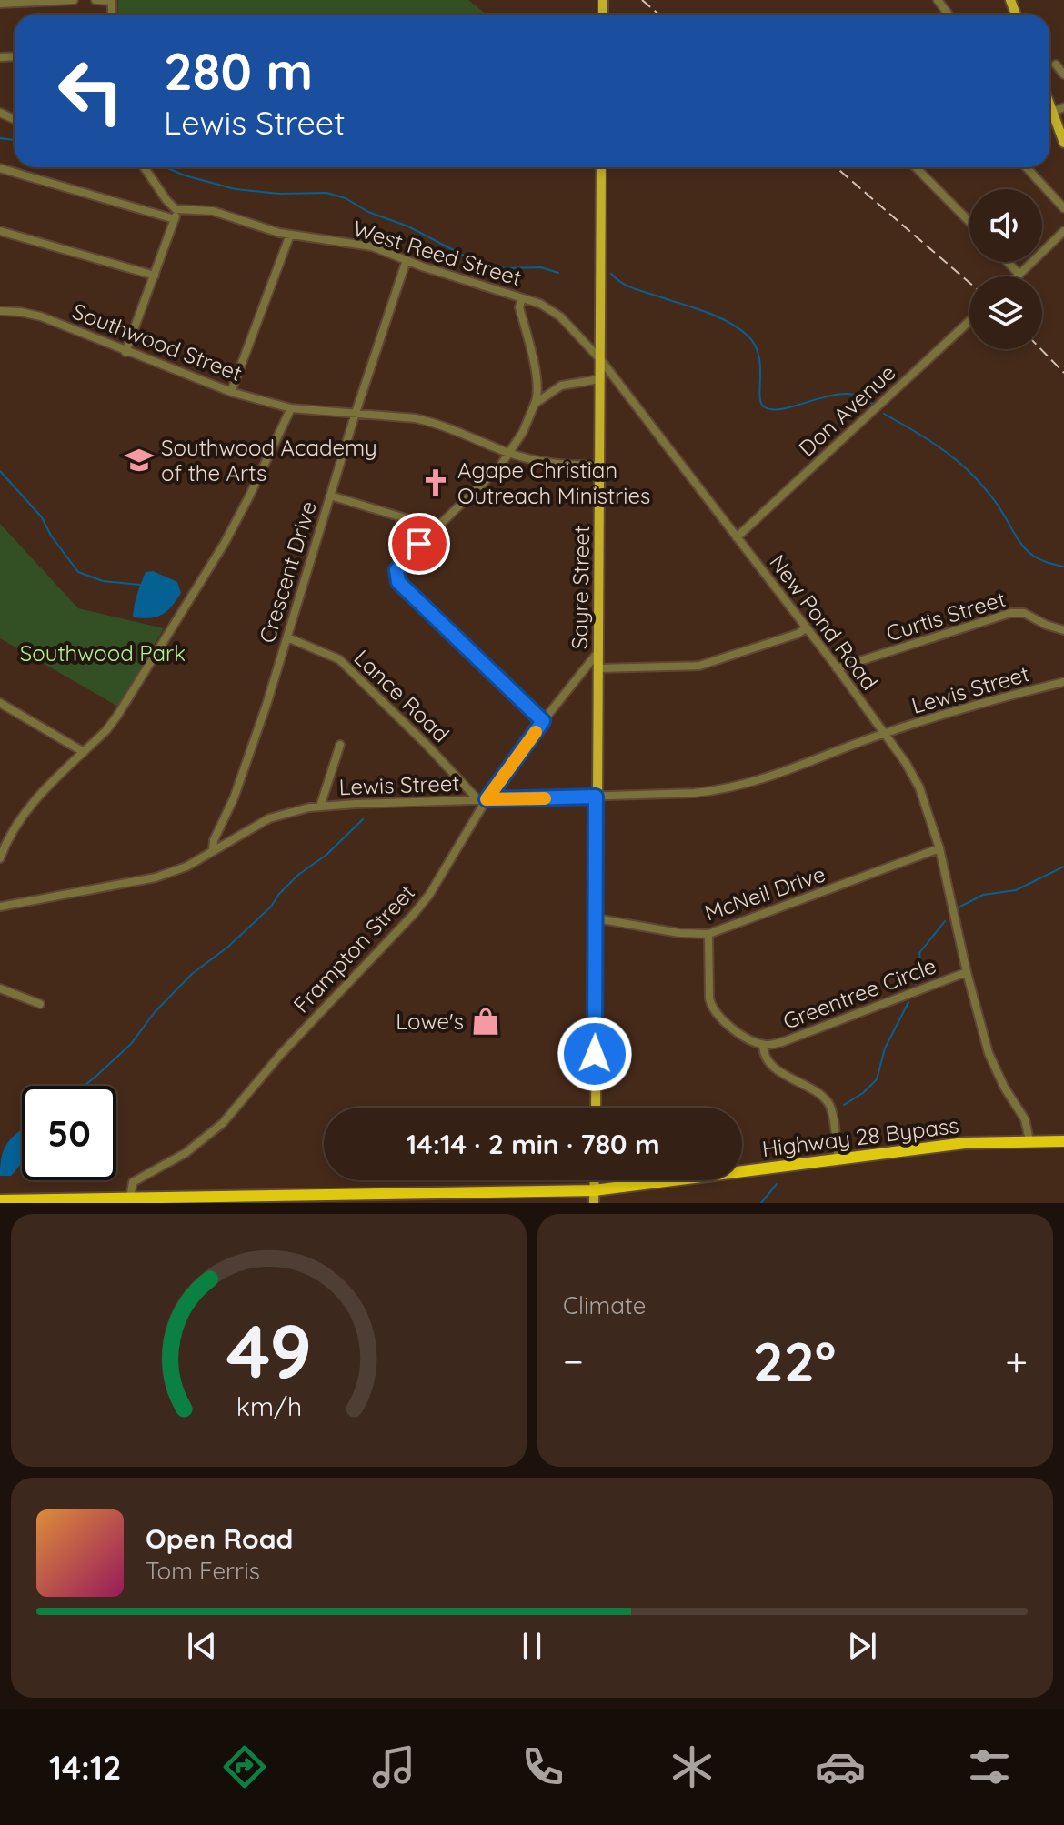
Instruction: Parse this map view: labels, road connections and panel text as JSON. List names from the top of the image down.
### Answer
{
  "streets": {
    "highway": ["Highway 28 Bypass"],
    "main road": ["Sayre Street"],
    "street": [
      "West Reed Street",
      "Southwood Street",
      "Don Avenue",
      "Crescent Drive",
      "Curtis Street",
      "New Pond Road",
      "Lewis Street",
      "Lance Road",
      "McNeil Drive",
      "Frampton Street",
      "Greentree Circle"
    ]
  },
  "crossings": [
    ["West Reed Street", "Crescent Drive"],
    ["West Reed Street", "Sayre Street"],
    ["West Reed Street", "New Pond Road"],
    ["Southwood Street", "Crescent Drive"],
    ["Southwood Street", "Sayre Street"],
    ["Don Avenue", "New Pond Road"],
    ["Crescent Drive", "Lewis Street"],
    ["Crescent Drive", "Lance Road"],
    ["Sayre Street", "New Pond Road"],
    ["Sayre Street", "Lewis Street"],
    ["Sayre Street", "McNeil Drive"],
    ["Sayre Street", "Frampton Street"],
    ["Curtis Street", "New Pond Road"],
    ["New Pond Road", "Lewis Street"],
    ["New Pond Road", "McNeil Drive"],
    ["New Pond Road", "Greentree Circle"],
    ["New Pond Road", "Highway 28 Bypass"],
    ["Lewis Street", "Lance Road"],
    ["Lewis Street", "Frampton Street"],
    ["Lance Road", "Frampton Street"],
    ["McNeil Drive", "Greentree Circle"],
    ["Frampton Street", "Highway 28 Bypass"],
    ["Greentree Circle", "Highway 28 Bypass"]
  ],
  "parks": ["Southwood Park"],
  "places": {
    "school or university": ["Southwood Academy of the Arts"],
    "church": ["Agape Christian Outreach Ministries"],
    "shop": ["Lowe's"]
  },
  "page": {
    "turn": ["280 m", "Lewis Street"],
    "limit": "50",
    "trip": "14:14 · 2 min · 780 m",
    "tile": "Climate",
    "heat": ["−", "22°", "+"],
    "song": ["Open Road", "Tom Ferris"],
    "tabs": "14:12",
    "gauge": ["49", "km/h"]
  }
}
